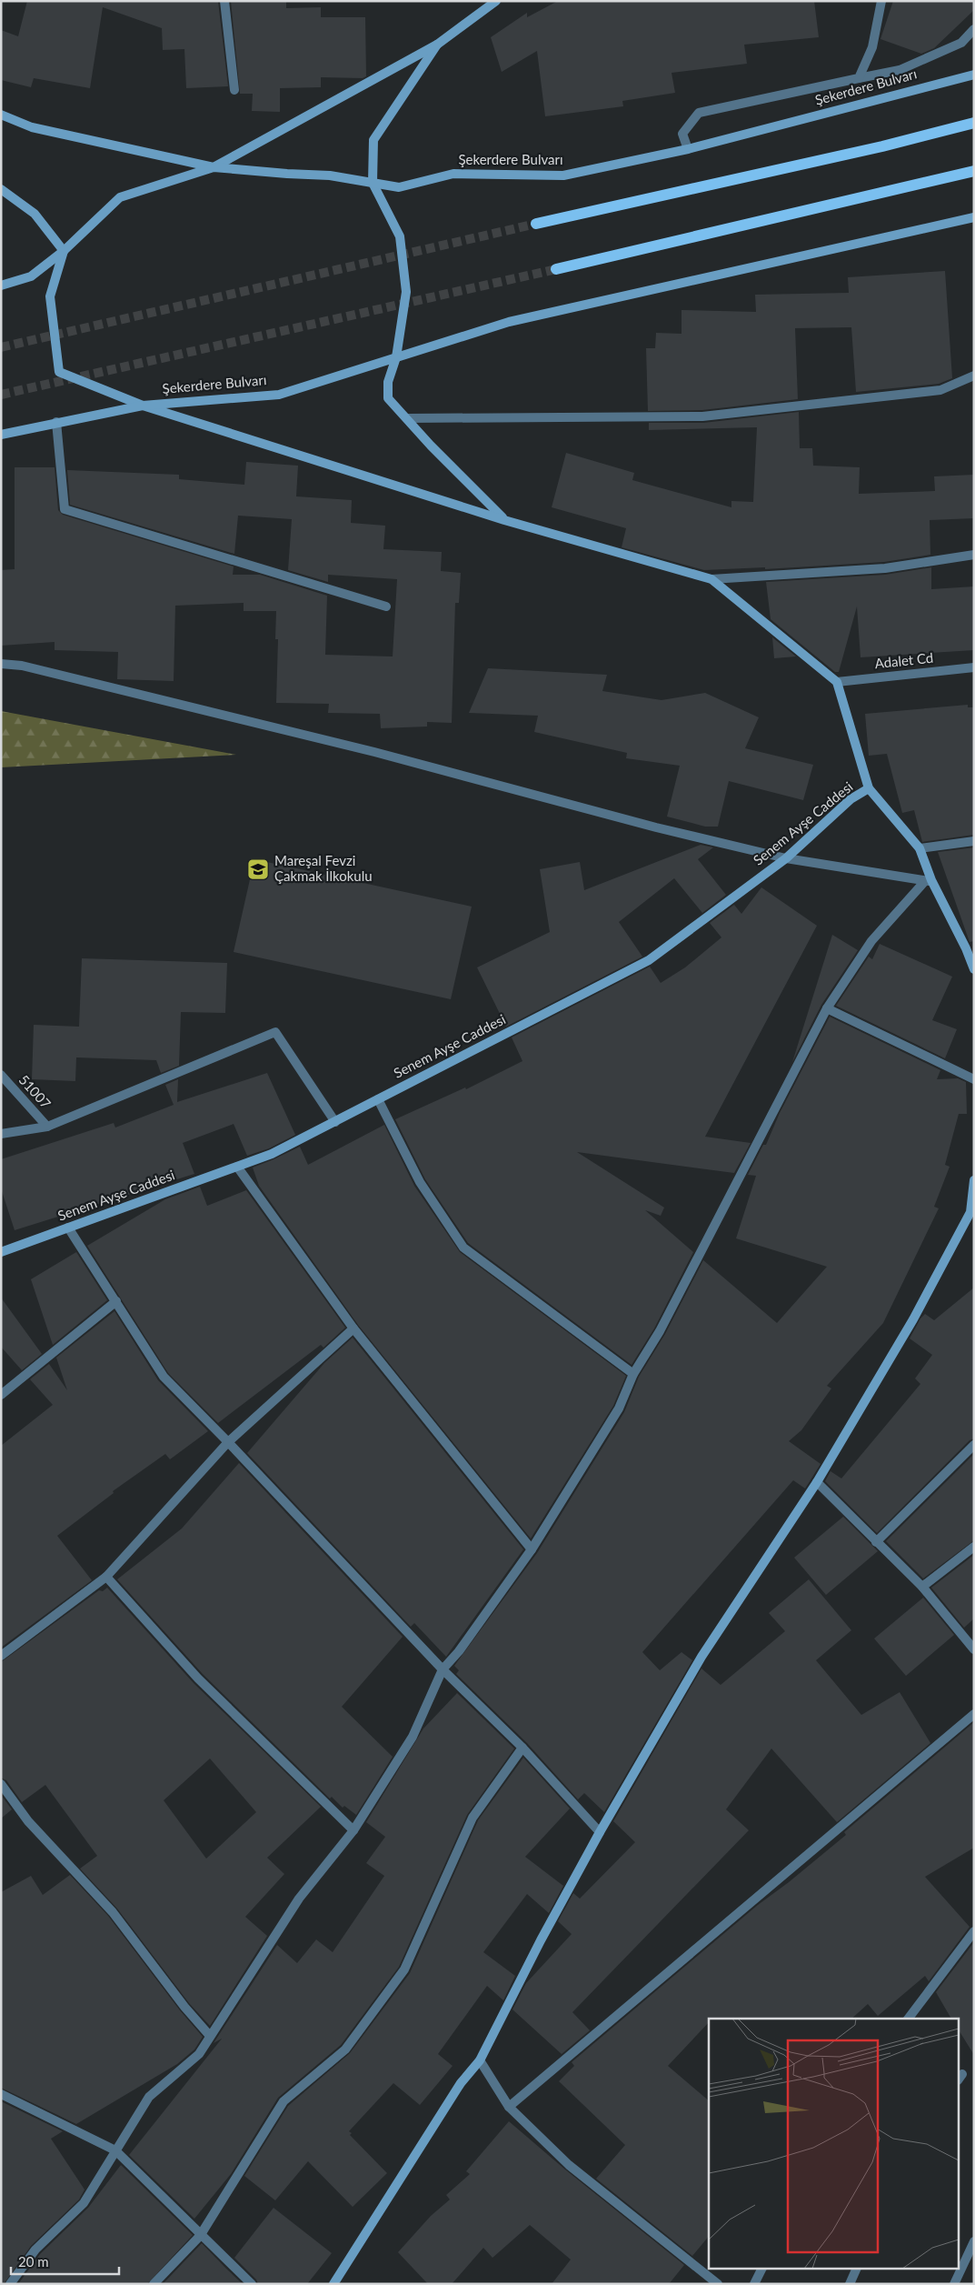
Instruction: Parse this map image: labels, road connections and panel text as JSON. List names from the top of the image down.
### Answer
{
  "streets": {
    "street": [
      "Şekerdere Bulvarı",
      "Adalet Cd",
      "Senem Ayşe Caddesi",
      "51007"
    ]
  },
  "places": {
    "school or university": ["Mareşal Fevzi Çakmak İlkokulu"]
  },
  "scale_bar": "20 m"
}
